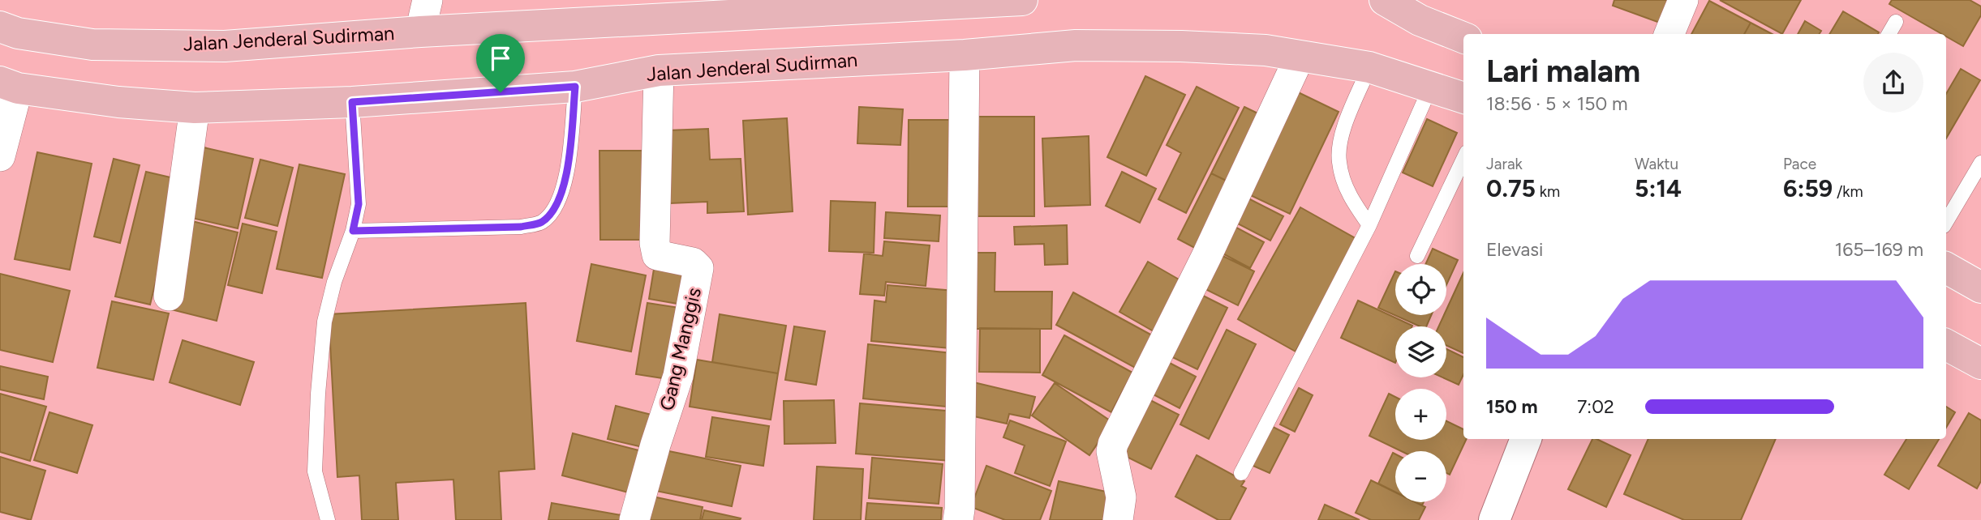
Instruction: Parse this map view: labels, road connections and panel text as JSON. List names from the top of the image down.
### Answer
{
  "streets": {
    "main road": ["Jalan Jenderal Sudirman"],
    "street": ["Gang Manggis"]
  },
  "crossings": [
    ["Jalan Jenderal Sudirman", "Gang Manggis"]
  ],
  "page": {
    "heading": ["Lari malam", "18:56 · 5 × 150 m"],
    "stats": [
      ["Jarak", "0.75 km"],
      ["Waktu", "5:14"],
      ["Pace", "6:59 /km"]
    ],
    "chart": ["Elevasi", "165–169 m"],
    "map_buttons": ["+", "−"],
    "list": [
      {
        "name": "150 m",
        "note": "7:02"
      }
    ]
  }
}
